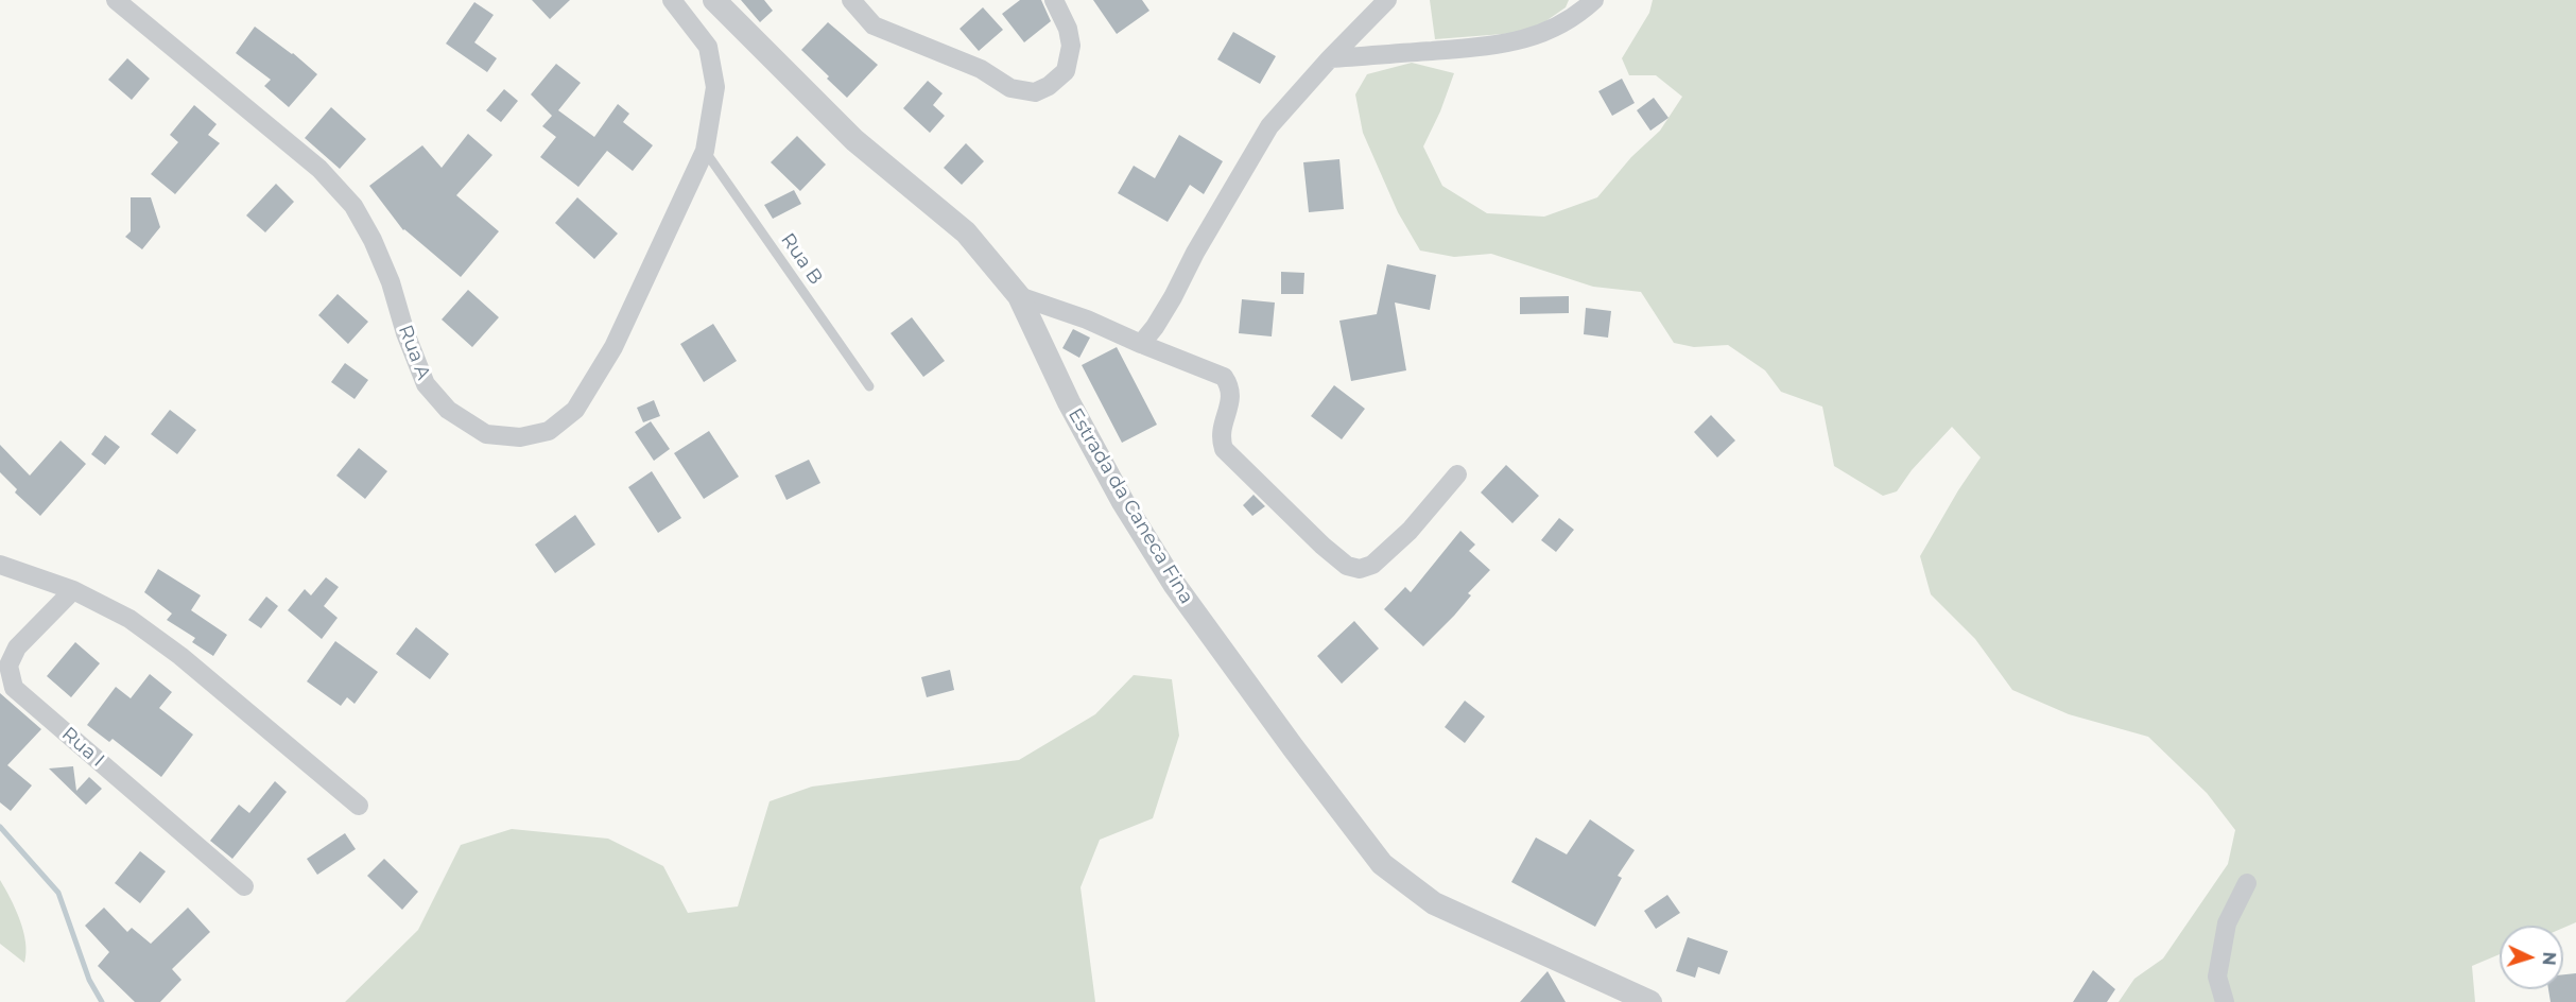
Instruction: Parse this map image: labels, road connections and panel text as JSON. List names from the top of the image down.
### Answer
{
  "streets": {
    "street": ["Rua A", "Estrada da Caneca Fina", "Rua I"],
    "lane": ["Rua B"]
  },
  "crossings": [
    ["Rua B", "Rua A"]
  ],
  "north": "right"
}
